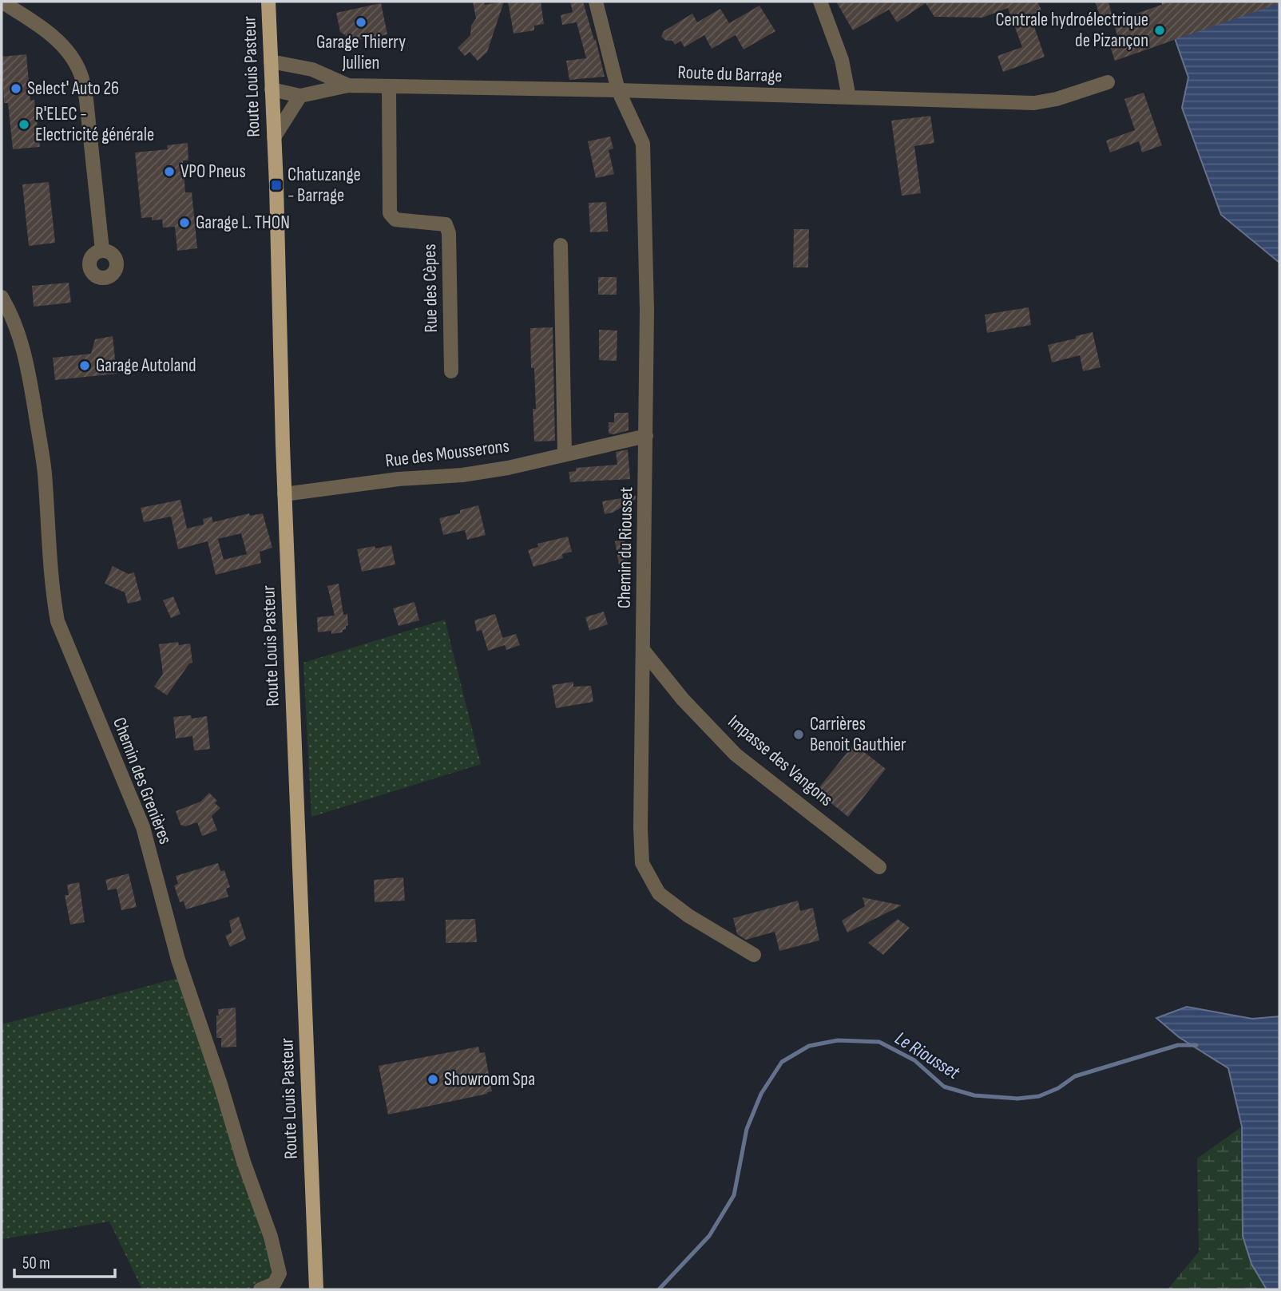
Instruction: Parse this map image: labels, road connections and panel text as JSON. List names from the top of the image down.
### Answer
{
  "streets": {
    "main road": ["Route Louis Pasteur"],
    "street": [
      "Route du Barrage",
      "Rue des Cèpes",
      "Rue des Mousserons",
      "Chemin du Riousset",
      "Impasse des Vangons",
      "Chemin des Grenières"
    ]
  },
  "crossings": [
    ["Route du Barrage", "Route Louis Pasteur"],
    ["Route du Barrage", "Rue des Cèpes"],
    ["Route du Barrage", "Chemin du Riousset"],
    ["Route Louis Pasteur", "Rue des Mousserons"],
    ["Rue des Mousserons", "Chemin du Riousset"],
    ["Chemin du Riousset", "Impasse des Vangons"]
  ],
  "water": ["Le Riousset"],
  "places": {
    "other": [
      "Garage Thierry Jullien",
      "Centrale hydroélectrique de Pizançon",
      "Select' Auto 26",
      "R'ELEC - Electricité générale",
      "VPO Pneus",
      "Garage L. THON",
      "Garage Autoland",
      "Carrières Benoit Gauthier",
      "Showroom Spa"
    ],
    "transit": ["Chatuzange - Barrage"]
  },
  "scale_bar": "50 m"
}
